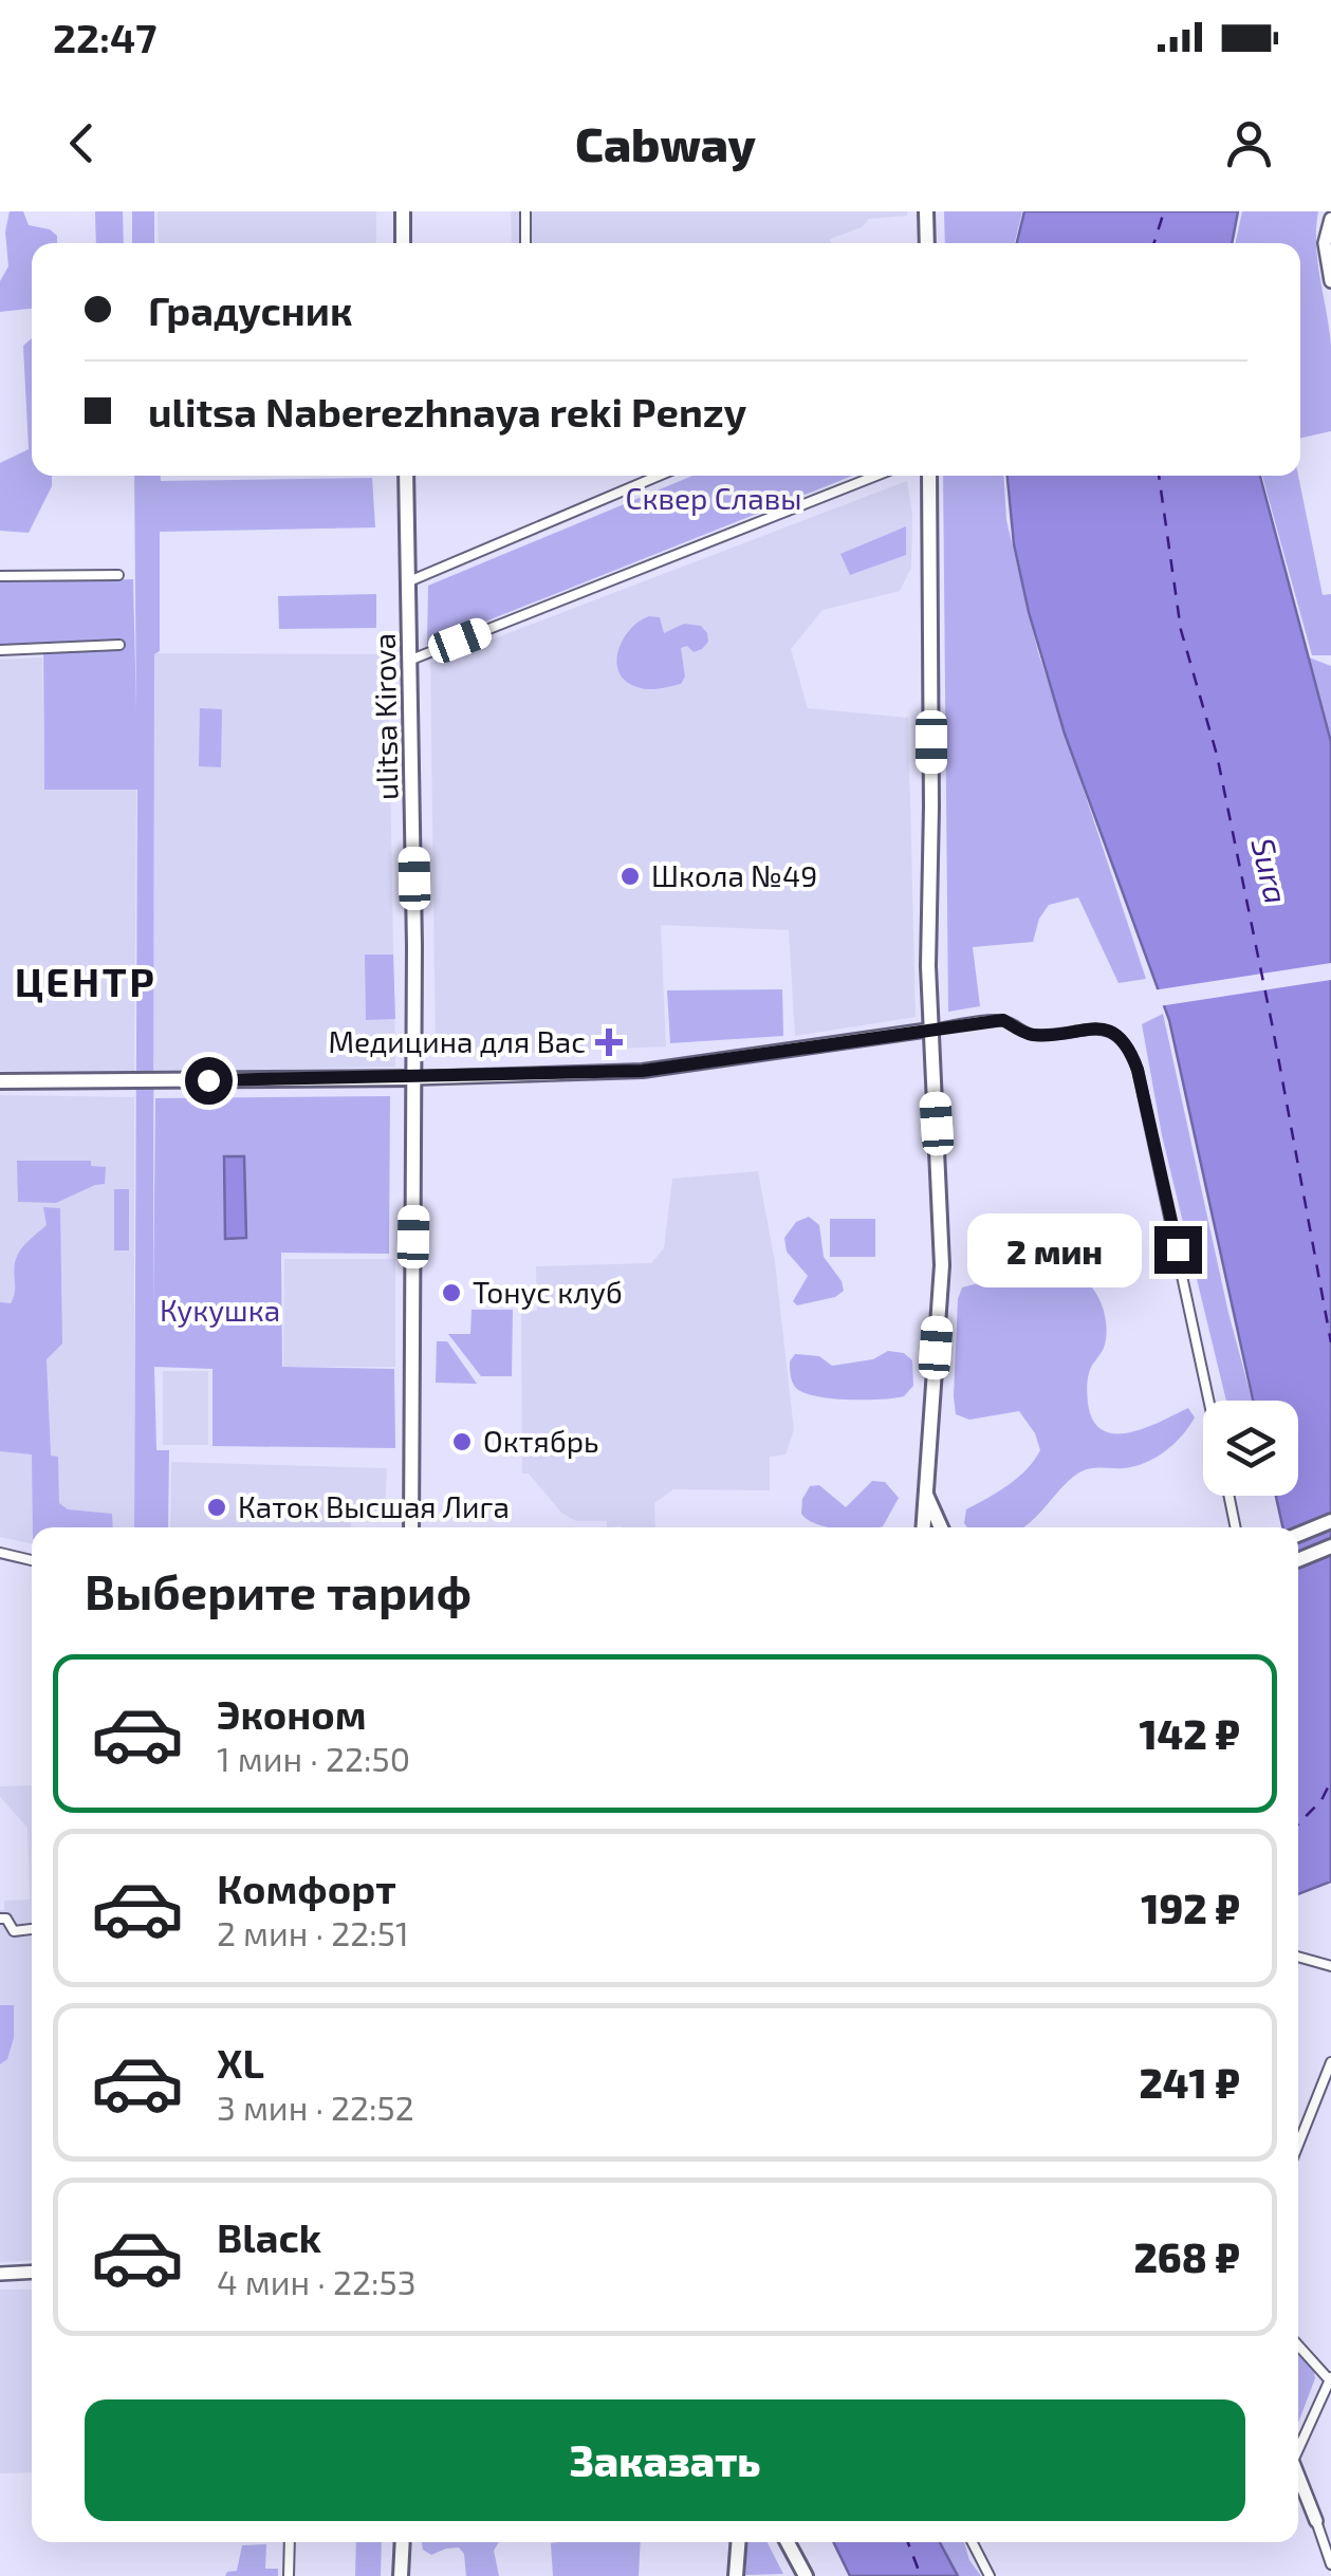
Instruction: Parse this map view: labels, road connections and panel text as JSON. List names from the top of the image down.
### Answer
{
  "streets": {
    "main road": ["ulitsa Kirova"]
  },
  "districts": ["ЦЕНТР"],
  "water": ["Sura"],
  "parks": ["Сквер Славы", "Кукушка"],
  "places": {
    "other": [
      "Школа №49",
      "Тонус клуб",
      "Октябрь",
      "Каток Высшая Лига"
    ],
    "health": ["Медицина для Вас"]
  },
  "page": {
    "status": "22:47",
    "header": "Cabway",
    "banner": ["Градусник", "ulitsa Naberezhnaya reki Penzy"],
    "bubble": "2 мин",
    "heading": "Выберите тариф",
    "list": [
      {
        "name": "Эконом",
        "note": "1 мин · 22:50",
        "value": "142 ₽"
      },
      {
        "name": "Комфорт",
        "note": "2 мин · 22:51",
        "value": "192 ₽"
      },
      {
        "name": "XL",
        "note": "3 мин · 22:52",
        "value": "241 ₽"
      },
      {
        "name": "Black",
        "note": "4 мин · 22:53",
        "value": "268 ₽"
      }
    ],
    "buttons": "Заказать"
  }
}
